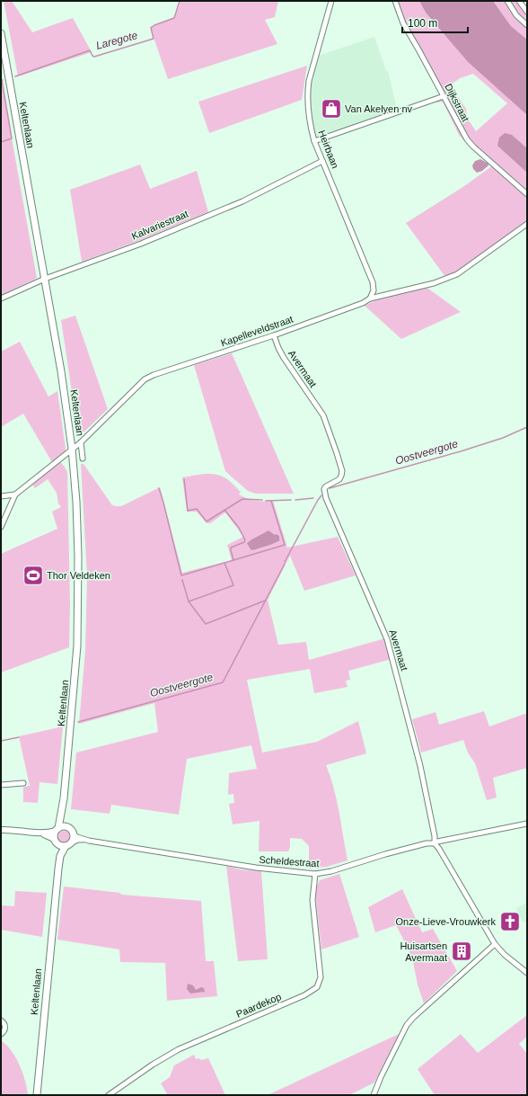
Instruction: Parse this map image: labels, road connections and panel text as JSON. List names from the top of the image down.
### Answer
{
  "streets": {
    "main road": ["Keltenlaan"],
    "street": [
      "Dijkstraat",
      "Heirbaan",
      "Kalvariestraat",
      "Kapelleveldstraat",
      "Avermaat",
      "Scheldestraat",
      "Paardekop"
    ]
  },
  "crossings": [
    ["Keltenlaan", "Kalvariestraat"],
    ["Keltenlaan", "Kapelleveldstraat"],
    ["Keltenlaan", "Scheldestraat"],
    ["Heirbaan", "Kalvariestraat"],
    ["Heirbaan", "Kapelleveldstraat"],
    ["Kapelleveldstraat", "Avermaat"],
    ["Avermaat", "Scheldestraat"],
    ["Scheldestraat", "Paardekop"]
  ],
  "water": ["Laregote", "Oostveergote"],
  "places": {
    "shop": ["Van Akelyen nv"],
    "sports": ["Thor Veldeken"],
    "church": ["Onze-Lieve-Vrouwkerk"],
    "building": ["Huisartsen Avermaat"]
  },
  "scale_bar": "100 m"
}
